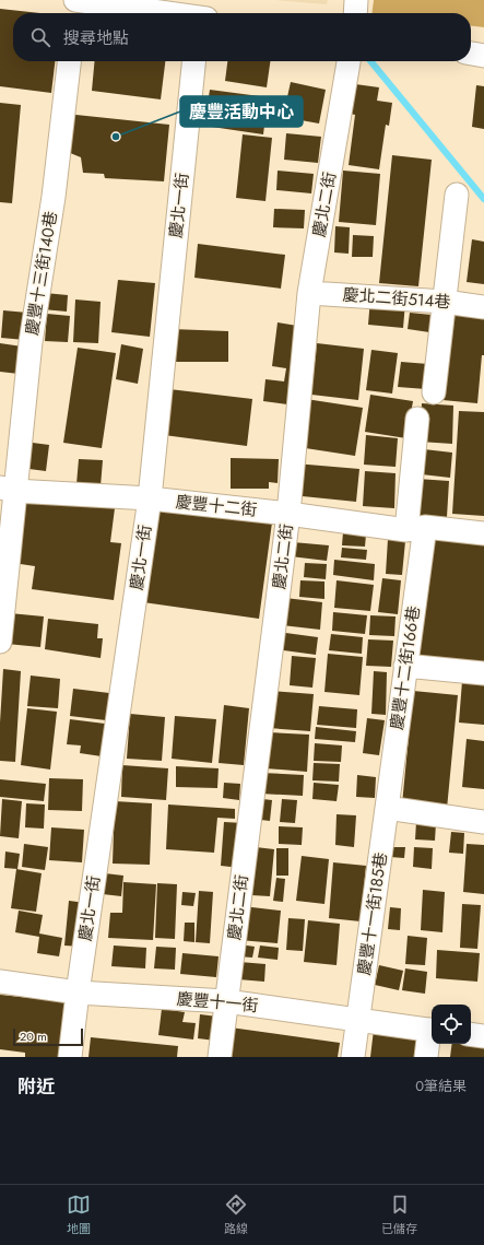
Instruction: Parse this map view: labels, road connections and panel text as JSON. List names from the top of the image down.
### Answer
{
  "streets": {
    "street": [
      "慶北二街",
      "慶北一街",
      "慶豐十三街140巷",
      "慶北二街514巷",
      "慶豐十二街",
      "慶豐十二街166巷",
      "慶豐十一街185巷",
      "慶豐十一街"
    ]
  },
  "crossings": [
    ["慶北二街", "慶北二街514巷"],
    ["慶北二街", "慶豐十二街"],
    ["慶北二街", "慶豐十一街"],
    ["慶北一街", "慶豐十二街"],
    ["慶北一街", "慶豐十一街"],
    ["慶豐十三街140巷", "慶豐十二街"],
    ["慶豐十二街", "慶豐十二街166巷"],
    ["慶豐十二街166巷", "慶豐十一街185巷"],
    ["慶豐十一街185巷", "慶豐十一街"]
  ],
  "places": ["慶豐活動中心"],
  "scale_bar": "20 m",
  "page": {
    "search": "搜尋地點",
    "scale": "20 m",
    "heading": ["附近", "0筆結果"],
    "nav": ["地圖", "路線", "已儲存"]
  }
}
